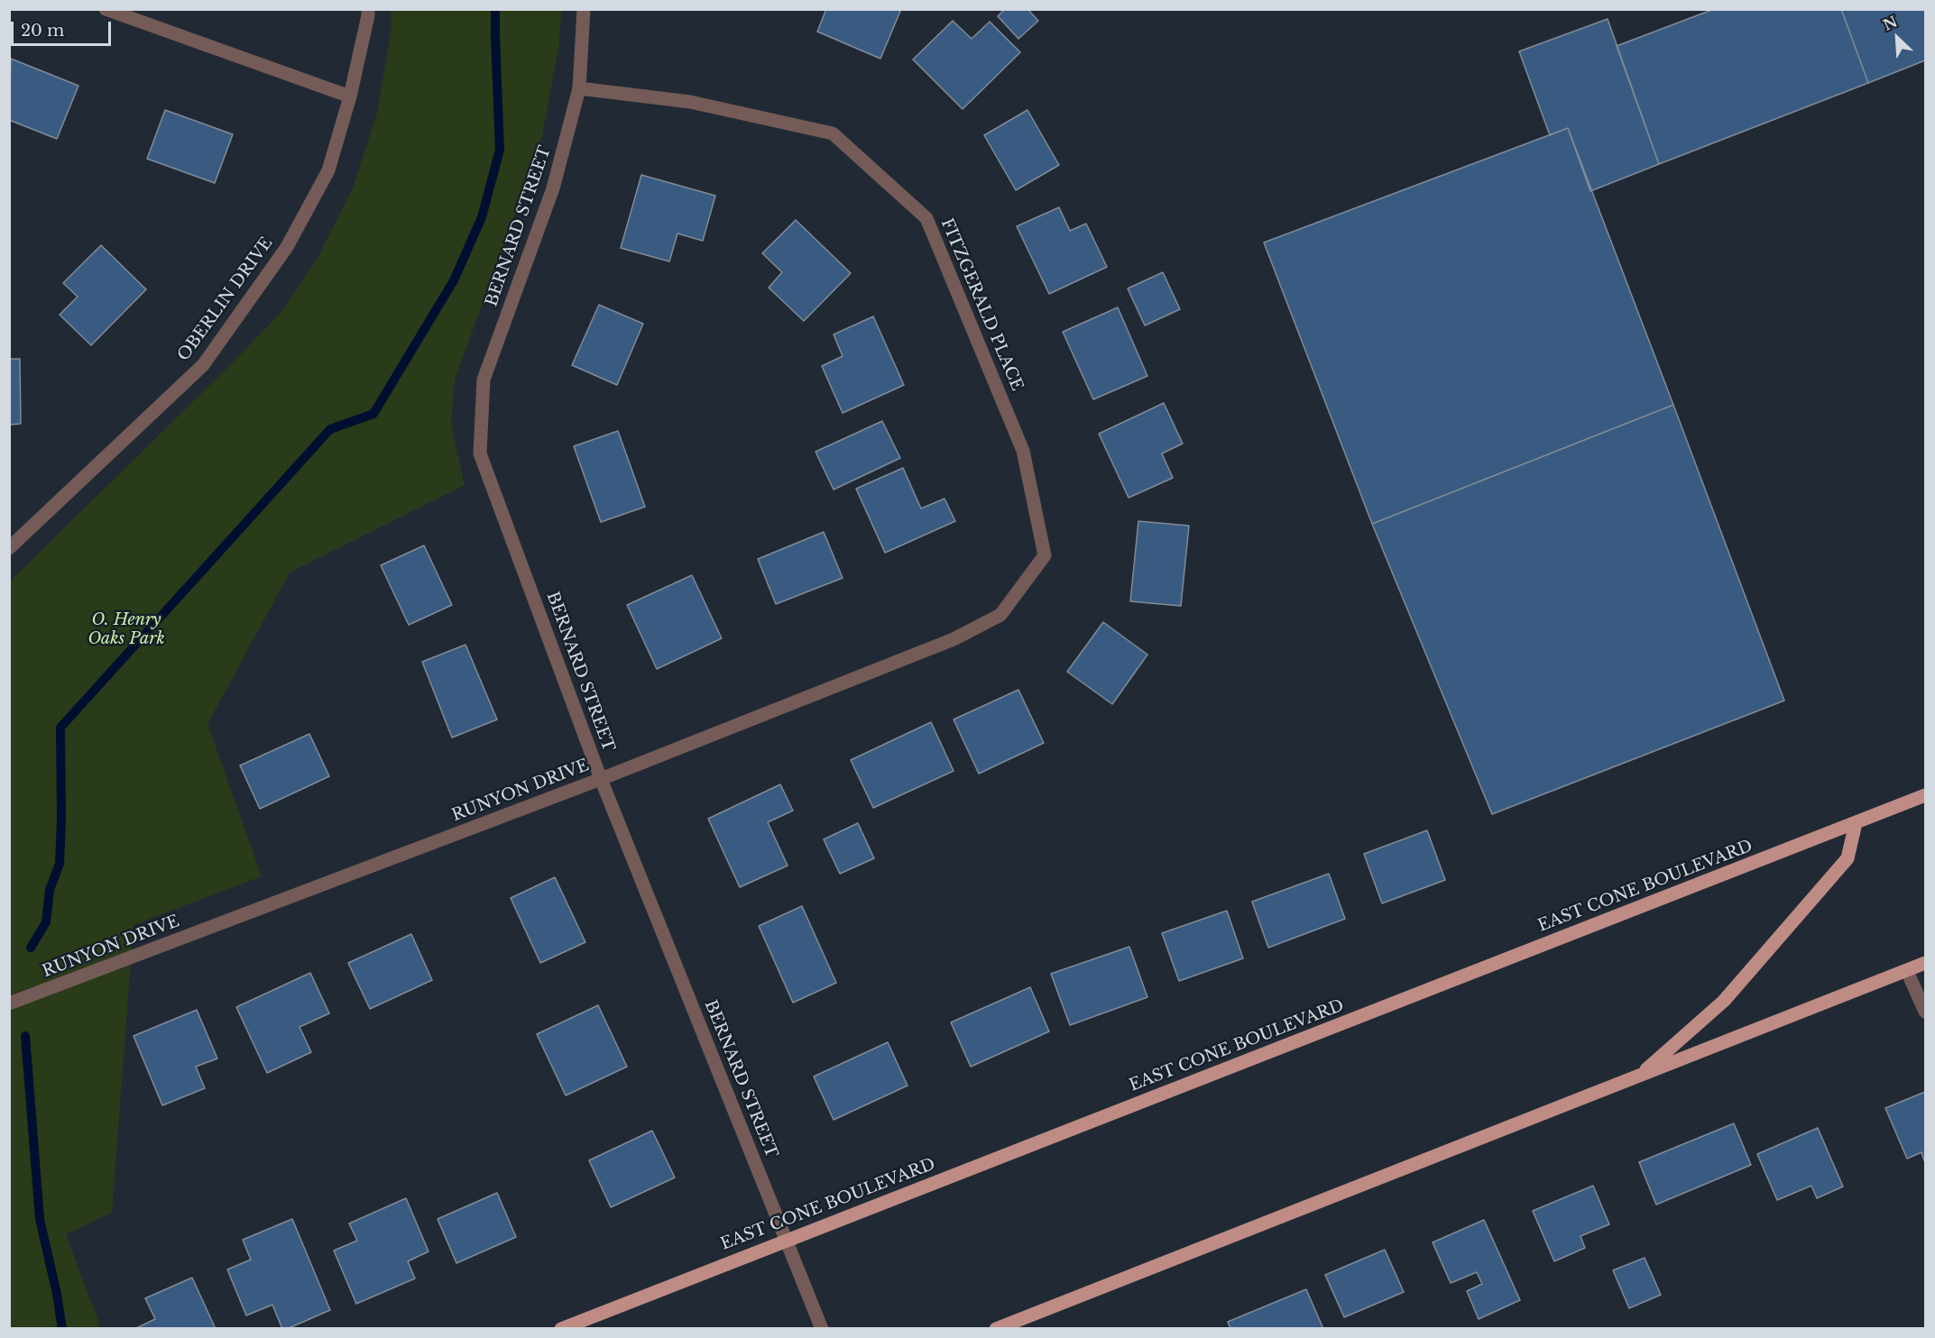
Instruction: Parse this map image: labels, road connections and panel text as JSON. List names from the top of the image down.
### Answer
{
  "streets": {
    "main road": ["EAST CONE BOULEVARD"],
    "street": [
      "BERNARD STREET",
      "OBERLIN DRIVE",
      "FITZGERALD PLACE",
      "RUNYON DRIVE"
    ]
  },
  "crossings": [
    ["BERNARD STREET", "FITZGERALD PLACE"],
    ["BERNARD STREET", "RUNYON DRIVE"],
    ["BERNARD STREET", "EAST CONE BOULEVARD"],
    ["FITZGERALD PLACE", "RUNYON DRIVE"]
  ],
  "parks": ["O. Henry Oaks Park"],
  "scale_bar": "20 m",
  "north": "top left"
}
